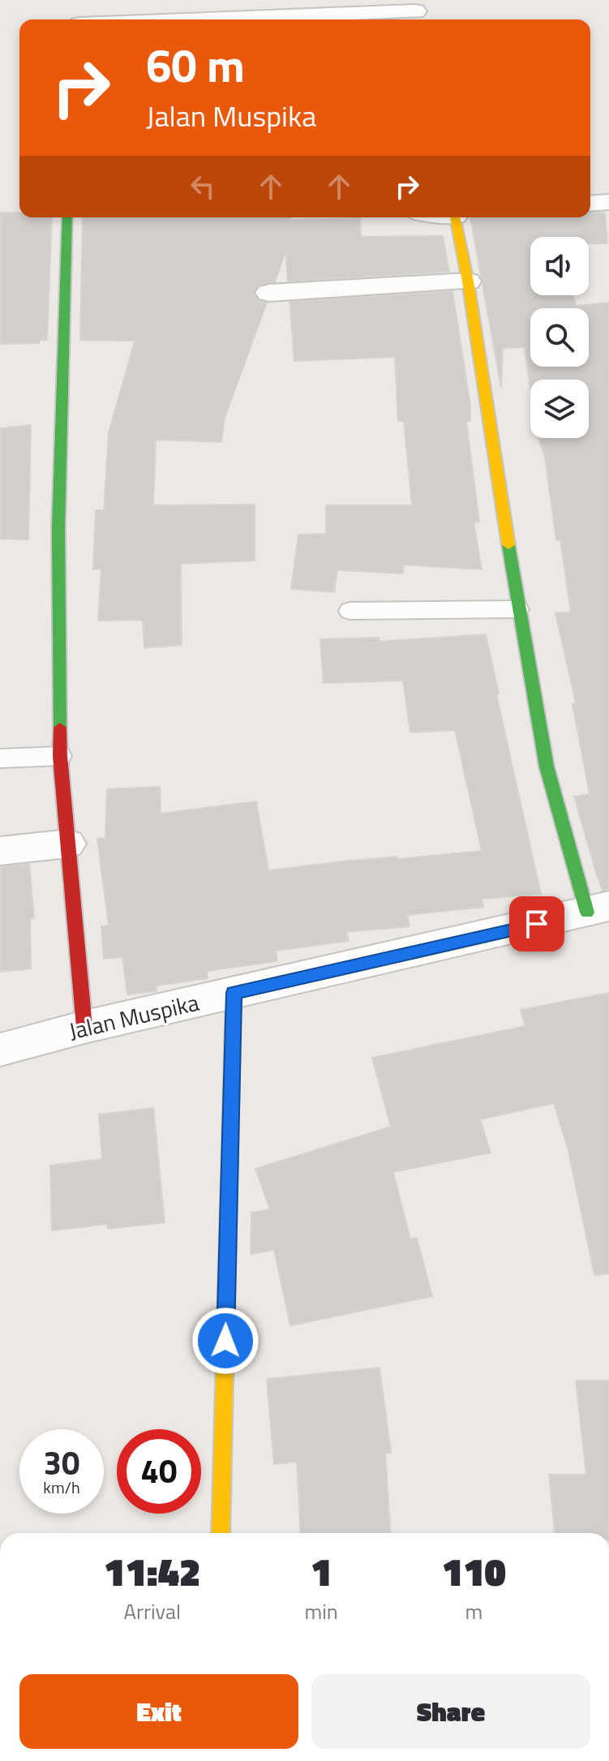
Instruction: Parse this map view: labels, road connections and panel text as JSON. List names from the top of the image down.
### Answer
{
  "streets": {
    "street": ["Jalan Muspika"]
  },
  "page": {
    "turn": ["60 m", "Jalan Muspika"],
    "speed": "30 km/h",
    "limit": "40",
    "eta": [
      "11:42",
      "Arrival",
      "1",
      "min",
      "110",
      "m"
    ],
    "buttons": ["Exit", "Share"]
  }
}
